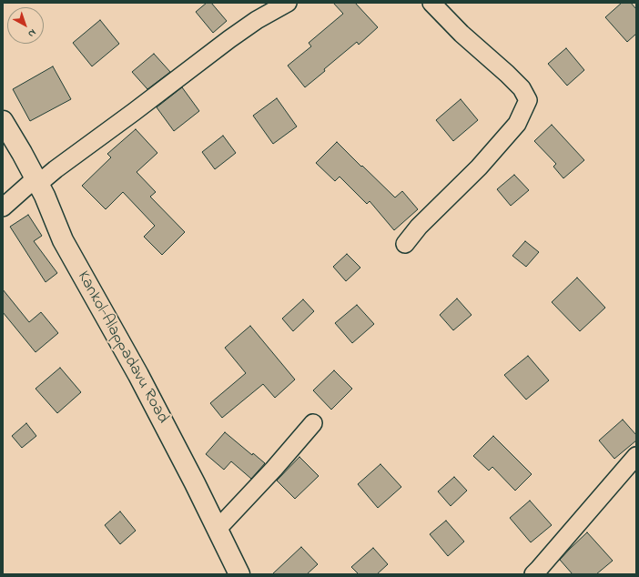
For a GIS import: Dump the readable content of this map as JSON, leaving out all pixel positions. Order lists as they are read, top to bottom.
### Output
{
  "streets": {
    "main road": ["Kankol-Alappadavu Road"]
  },
  "north": "bottom right"
}
